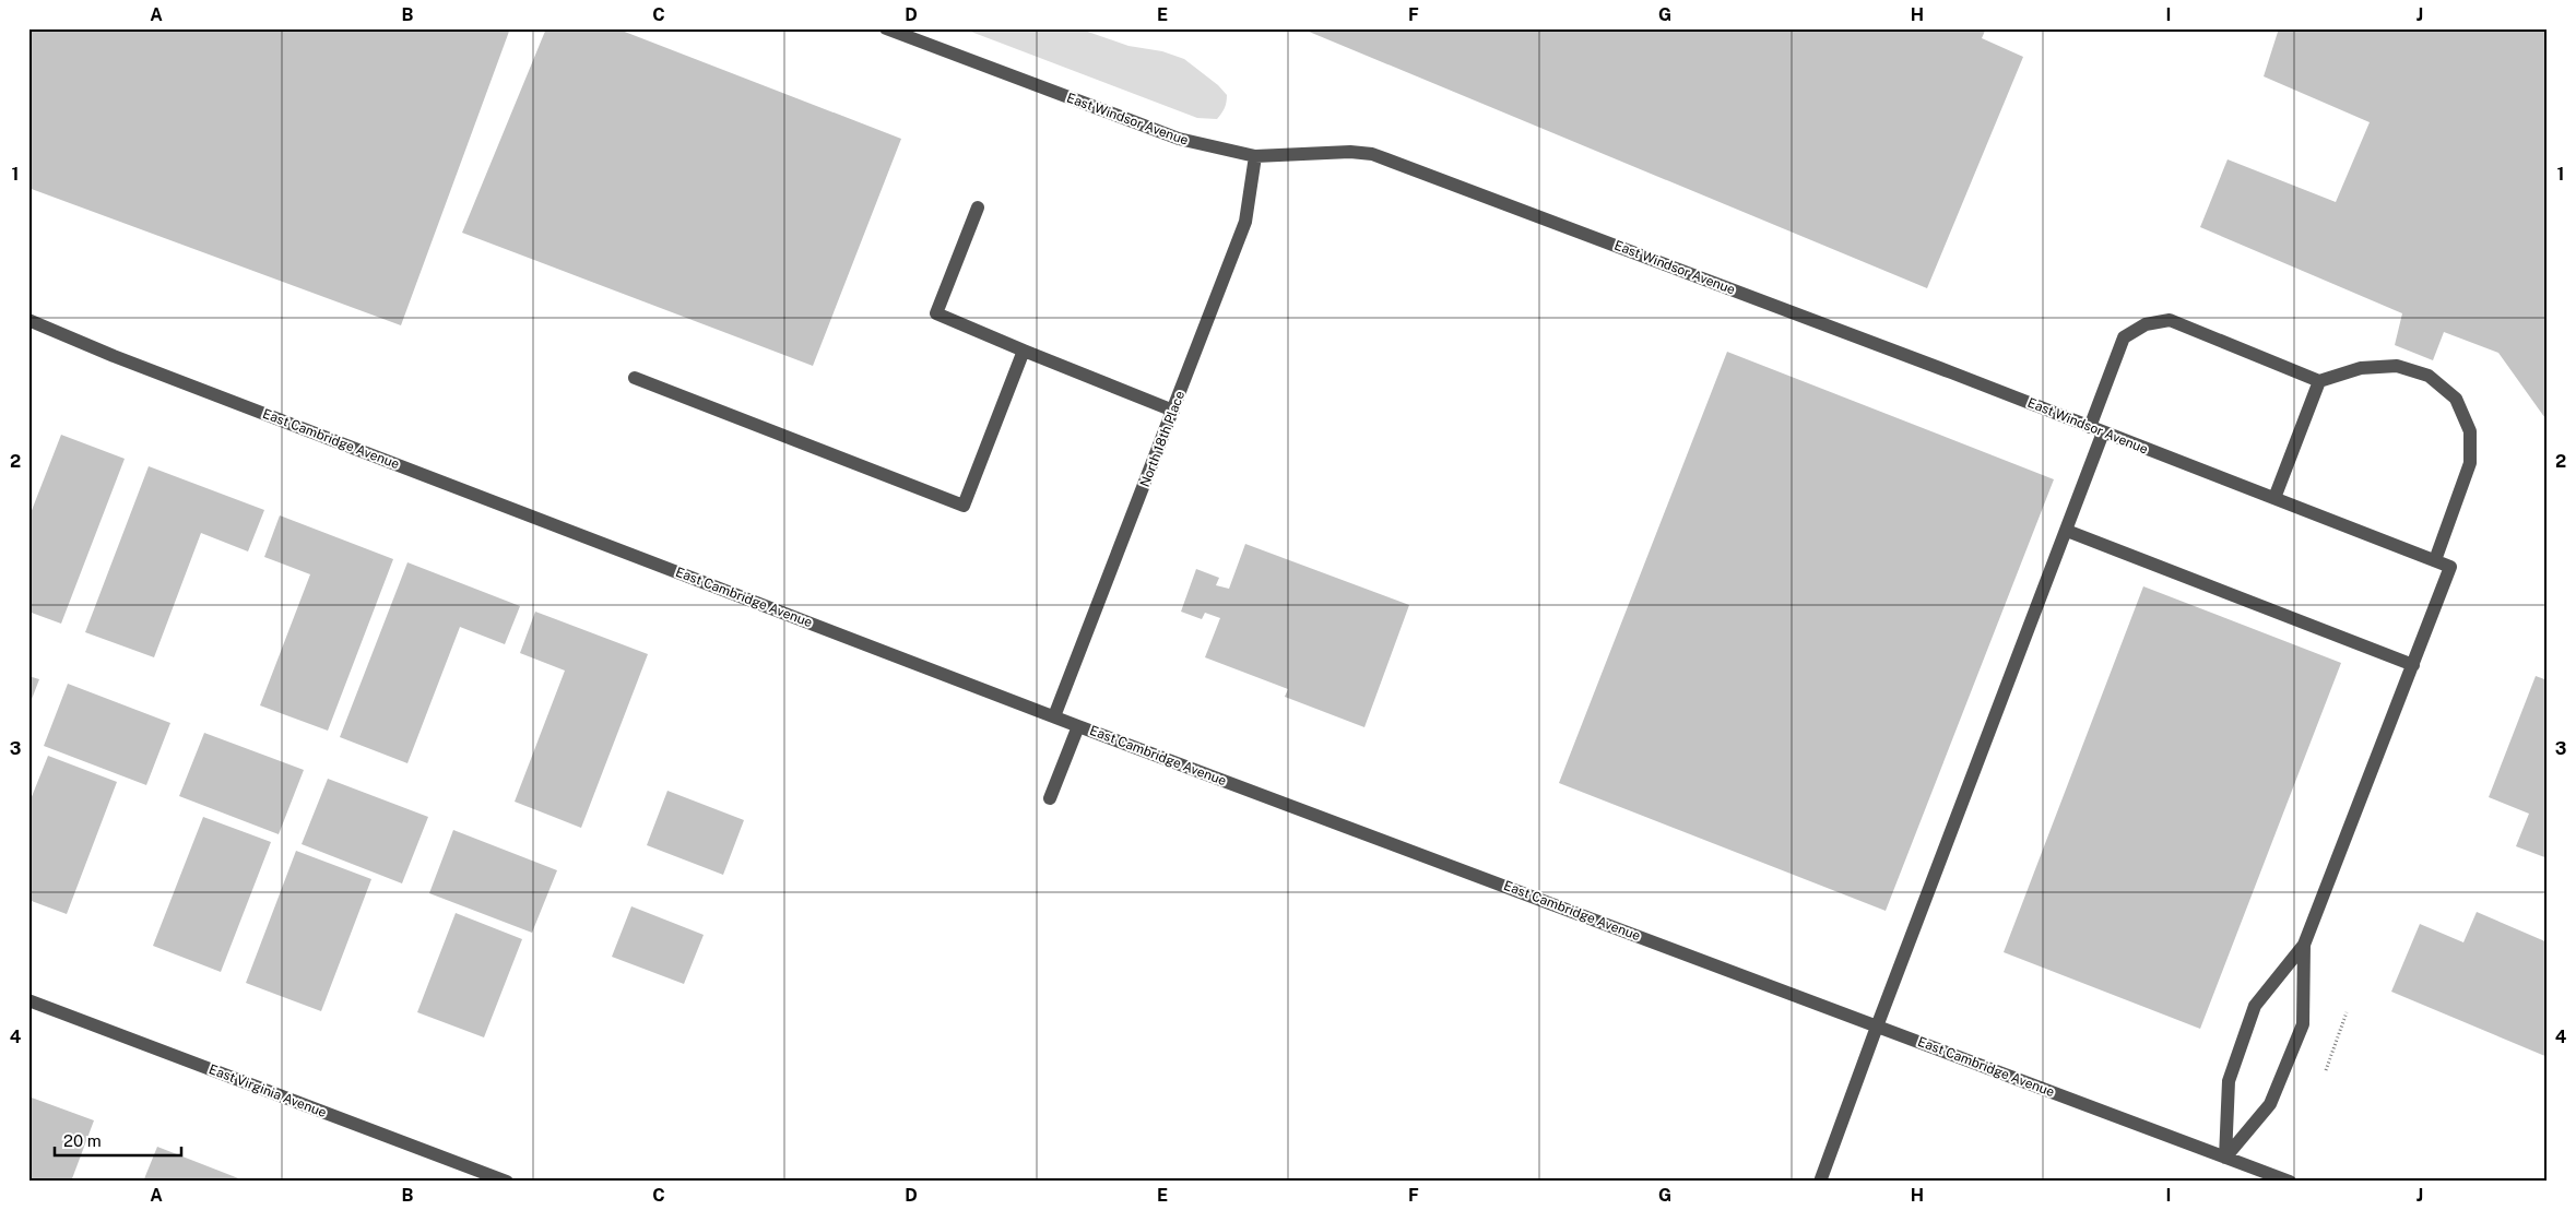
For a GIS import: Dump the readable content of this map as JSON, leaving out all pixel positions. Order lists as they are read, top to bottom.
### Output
{
  "streets": {
    "street": [
      "East Windsor Avenue",
      "East Cambridge Avenue",
      "North 18th Place",
      "East Virginia Avenue"
    ]
  },
  "crossings": [
    ["East Windsor Avenue", "North 18th Place"],
    ["East Cambridge Avenue", "North 18th Place"]
  ],
  "scale_bar": "20 m",
  "grid": {
    "columns": [
      "A",
      "B",
      "C",
      "D",
      "E",
      "F",
      "G",
      "H",
      "I",
      "J"
    ],
    "rows": [
      "1",
      "2",
      "3",
      "4"
    ]
  }
}
